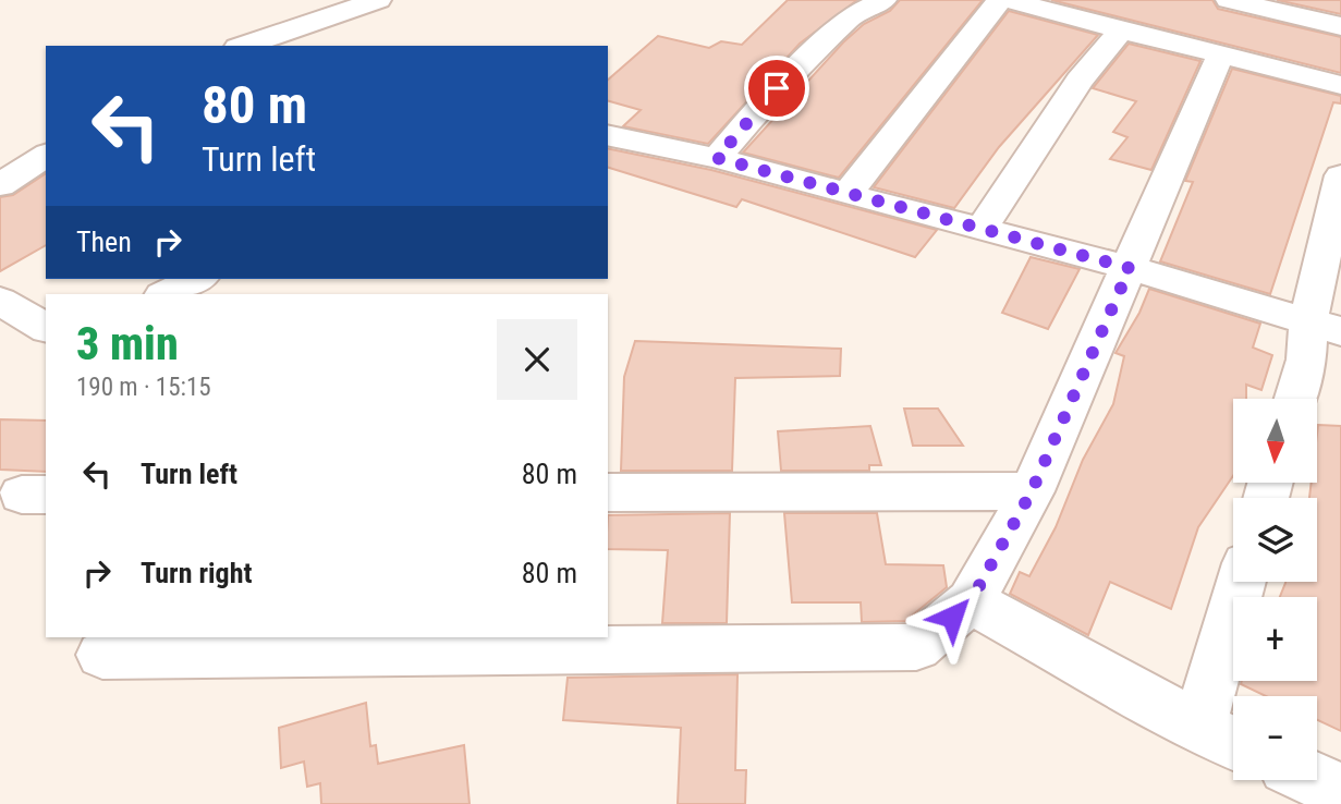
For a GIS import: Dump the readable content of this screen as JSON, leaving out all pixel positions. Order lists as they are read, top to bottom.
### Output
{
  "north": "bottom",
  "page": {
    "turn": ["80 m", "Turn left"],
    "then": "Then",
    "heading": ["3 min", "190 m · 15:15"],
    "map_buttons": ["+", "−"],
    "list": [
      {
        "name": "Turn left",
        "value": "80 m"
      },
      {
        "name": "Turn right",
        "value": "80 m"
      }
    ]
  }
}
